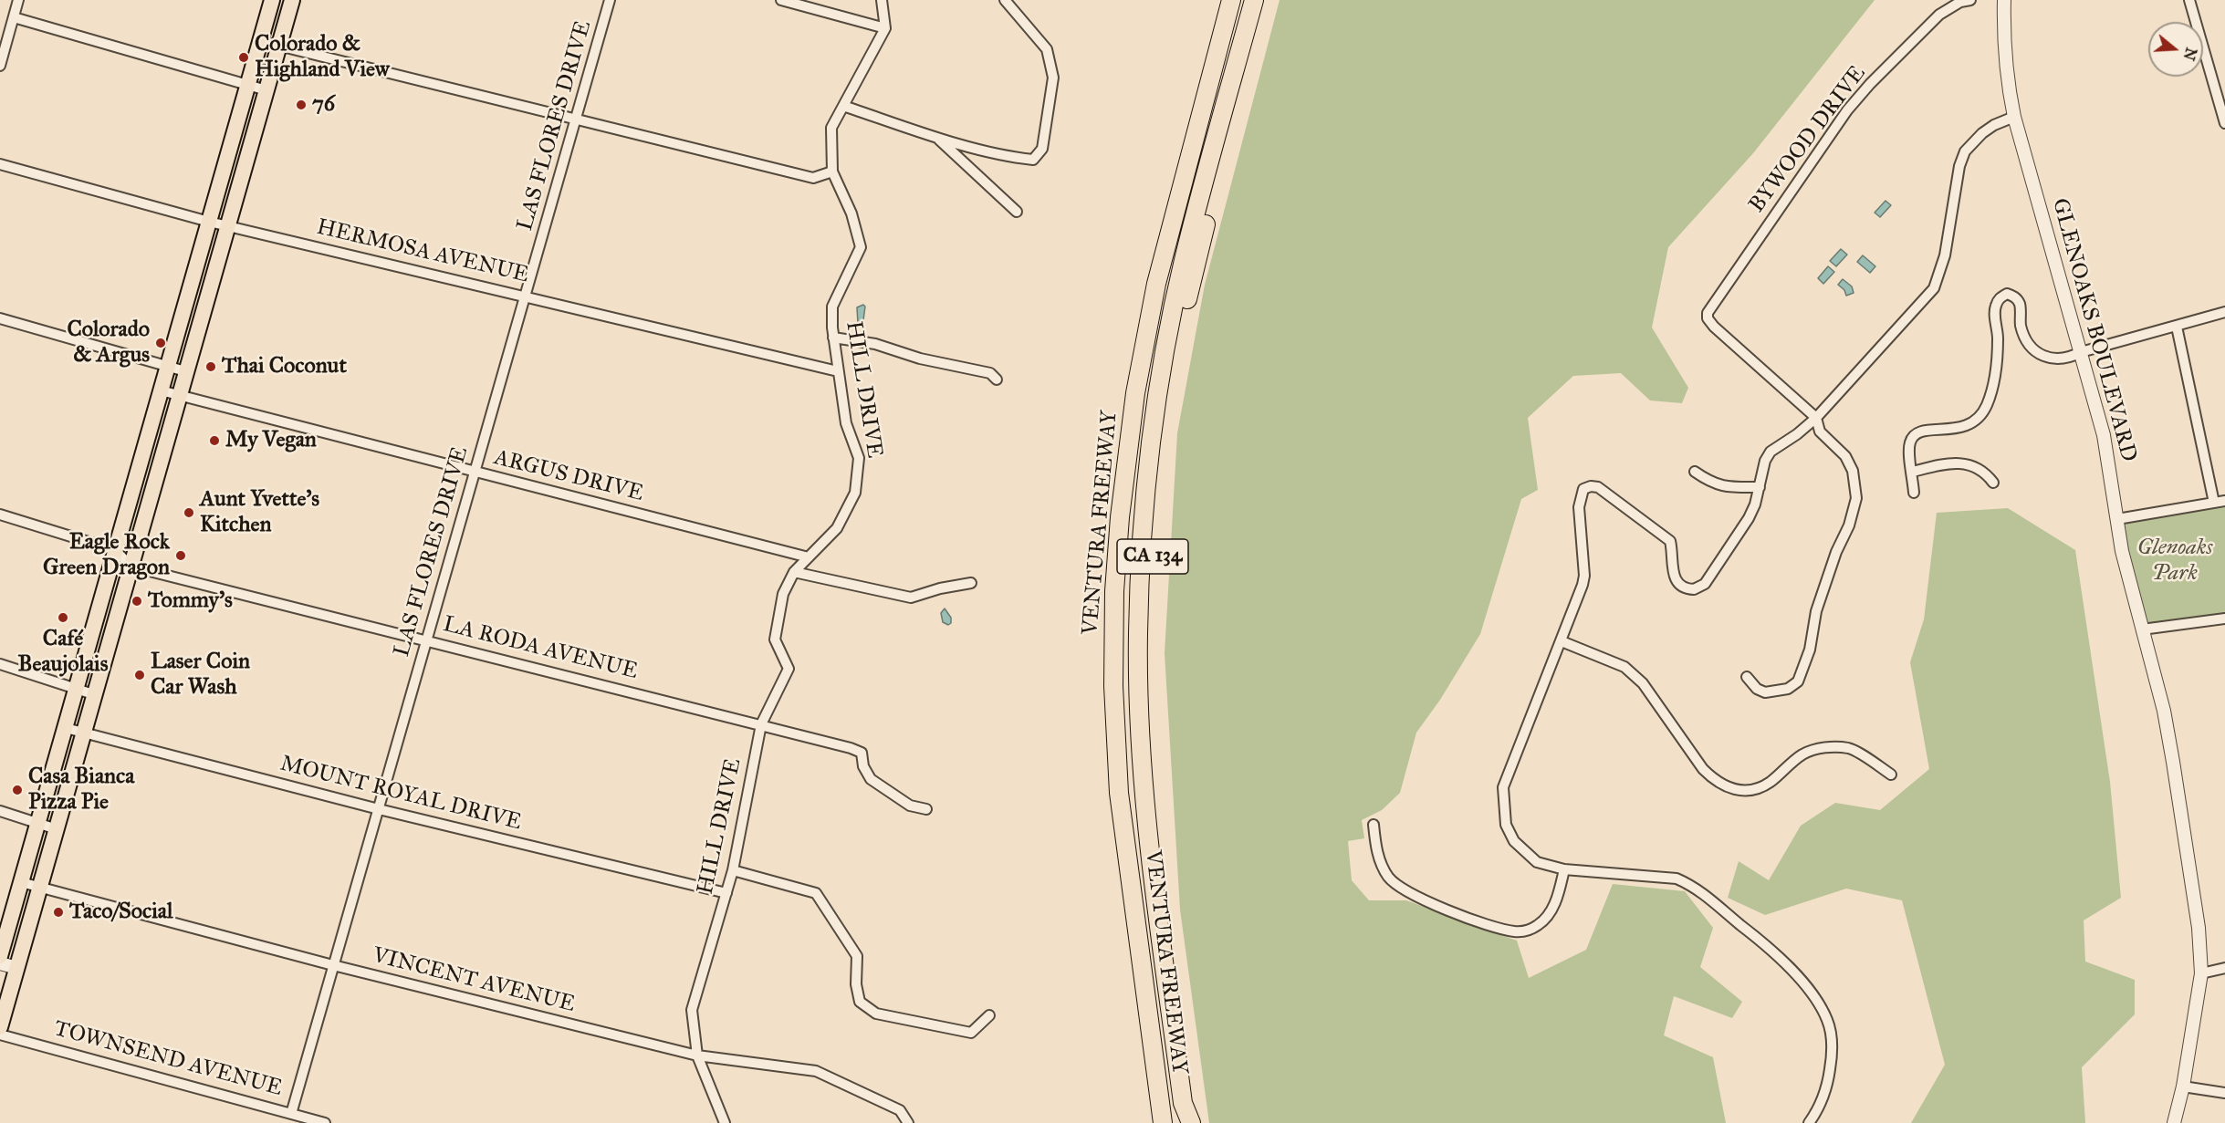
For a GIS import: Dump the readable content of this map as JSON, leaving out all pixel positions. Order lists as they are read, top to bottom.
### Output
{
  "streets": {
    "highway": ["VENTURA FREEWAY", "CA 134"],
    "street": [
      "LAS FLORES DRIVE",
      "BYWOOD DRIVE",
      "HERMOSA AVENUE",
      "GLENOAKS BOULEVARD",
      "HILL DRIVE",
      "ARGUS DRIVE",
      "LA RODA AVENUE",
      "MOUNT ROYAL DRIVE",
      "VINCENT AVENUE",
      "TOWNSEND AVENUE"
    ]
  },
  "crossings": [
    ["LAS FLORES DRIVE", "HERMOSA AVENUE"],
    ["LAS FLORES DRIVE", "ARGUS DRIVE"],
    ["LAS FLORES DRIVE", "LA RODA AVENUE"],
    ["LAS FLORES DRIVE", "MOUNT ROYAL DRIVE"],
    ["LAS FLORES DRIVE", "VINCENT AVENUE"],
    ["LAS FLORES DRIVE", "TOWNSEND AVENUE"],
    ["HERMOSA AVENUE", "HILL DRIVE"],
    ["HILL DRIVE", "ARGUS DRIVE"],
    ["HILL DRIVE", "LA RODA AVENUE"],
    ["HILL DRIVE", "MOUNT ROYAL DRIVE"],
    ["HILL DRIVE", "VINCENT AVENUE"]
  ],
  "parks": ["Glenoaks Park"],
  "places": [
    "Colorado & Highland View",
    "76",
    "Colorado & Argus",
    "Thai Coconut",
    "My Vegan",
    "Aunt Yvette’s Kitchen",
    "Eagle Rock Green Dragon",
    "Tommy's",
    "Café Beaujolais",
    "Laser Coin Car Wash",
    "Casa Bianca Pizza Pie",
    "Taco/Social"
  ],
  "north": "right"
}
